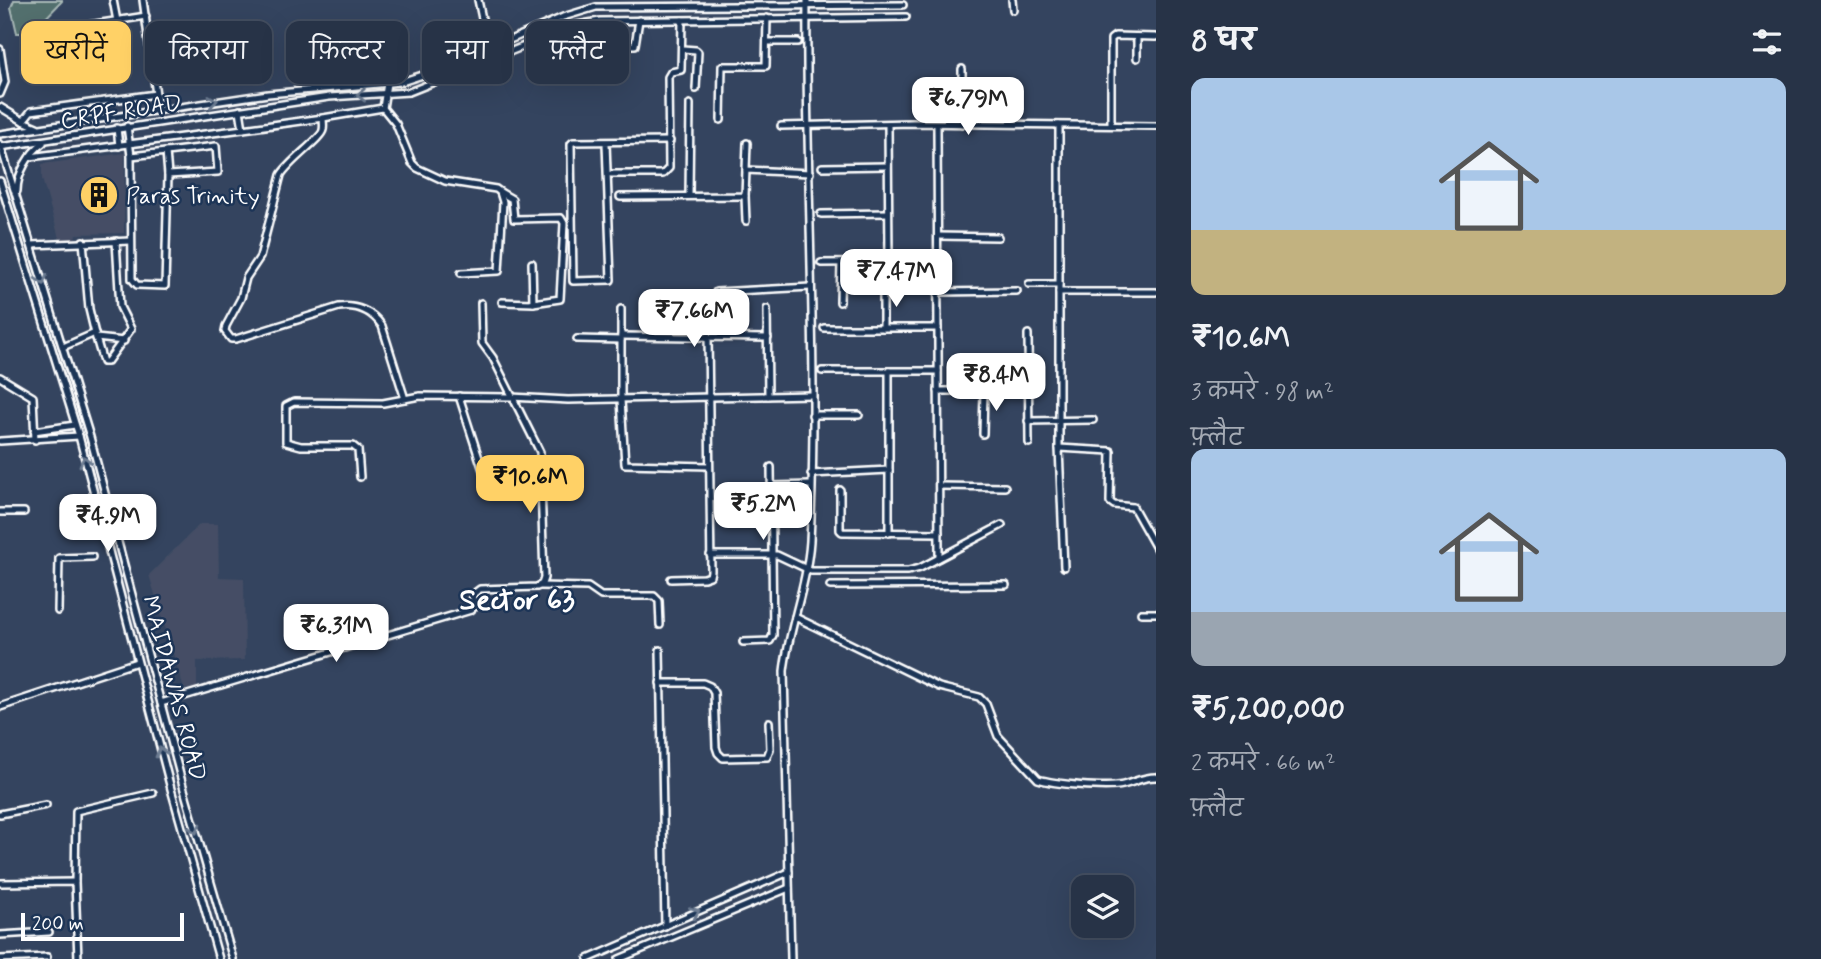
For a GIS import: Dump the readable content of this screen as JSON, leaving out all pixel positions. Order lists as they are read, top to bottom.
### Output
{
  "streets": {
    "street": ["CRPF ROAD", "MAIDAWAS ROAD"]
  },
  "crossings": [
    ["CRPF ROAD", "MAIDAWAS ROAD"]
  ],
  "districts": ["Sector 63"],
  "places": {
    "building": ["Paras Trinity"]
  },
  "scale_bar": "200 m",
  "page": {
    "heading": "8 घर",
    "chip": [
      "खरीदें",
      "किराया",
      "फ़िल्टर",
      "नया",
      "फ़्लैट"
    ],
    "price": [
      "₹6.79M",
      "₹7.47M",
      "₹7.66M",
      "₹8.4M",
      "₹10.6M",
      "₹5.2M",
      "₹4.9M",
      "₹6.31M"
    ],
    "list": [
      {
        "name": "₹10.6M",
        "note": "3 कमरे · 98 m² · फ़्लैट"
      },
      {
        "name": "₹5,200,000",
        "note": "2 कमरे · 66 m² · फ़्लैट"
      }
    ],
    "scale": "200 m"
  }
}
